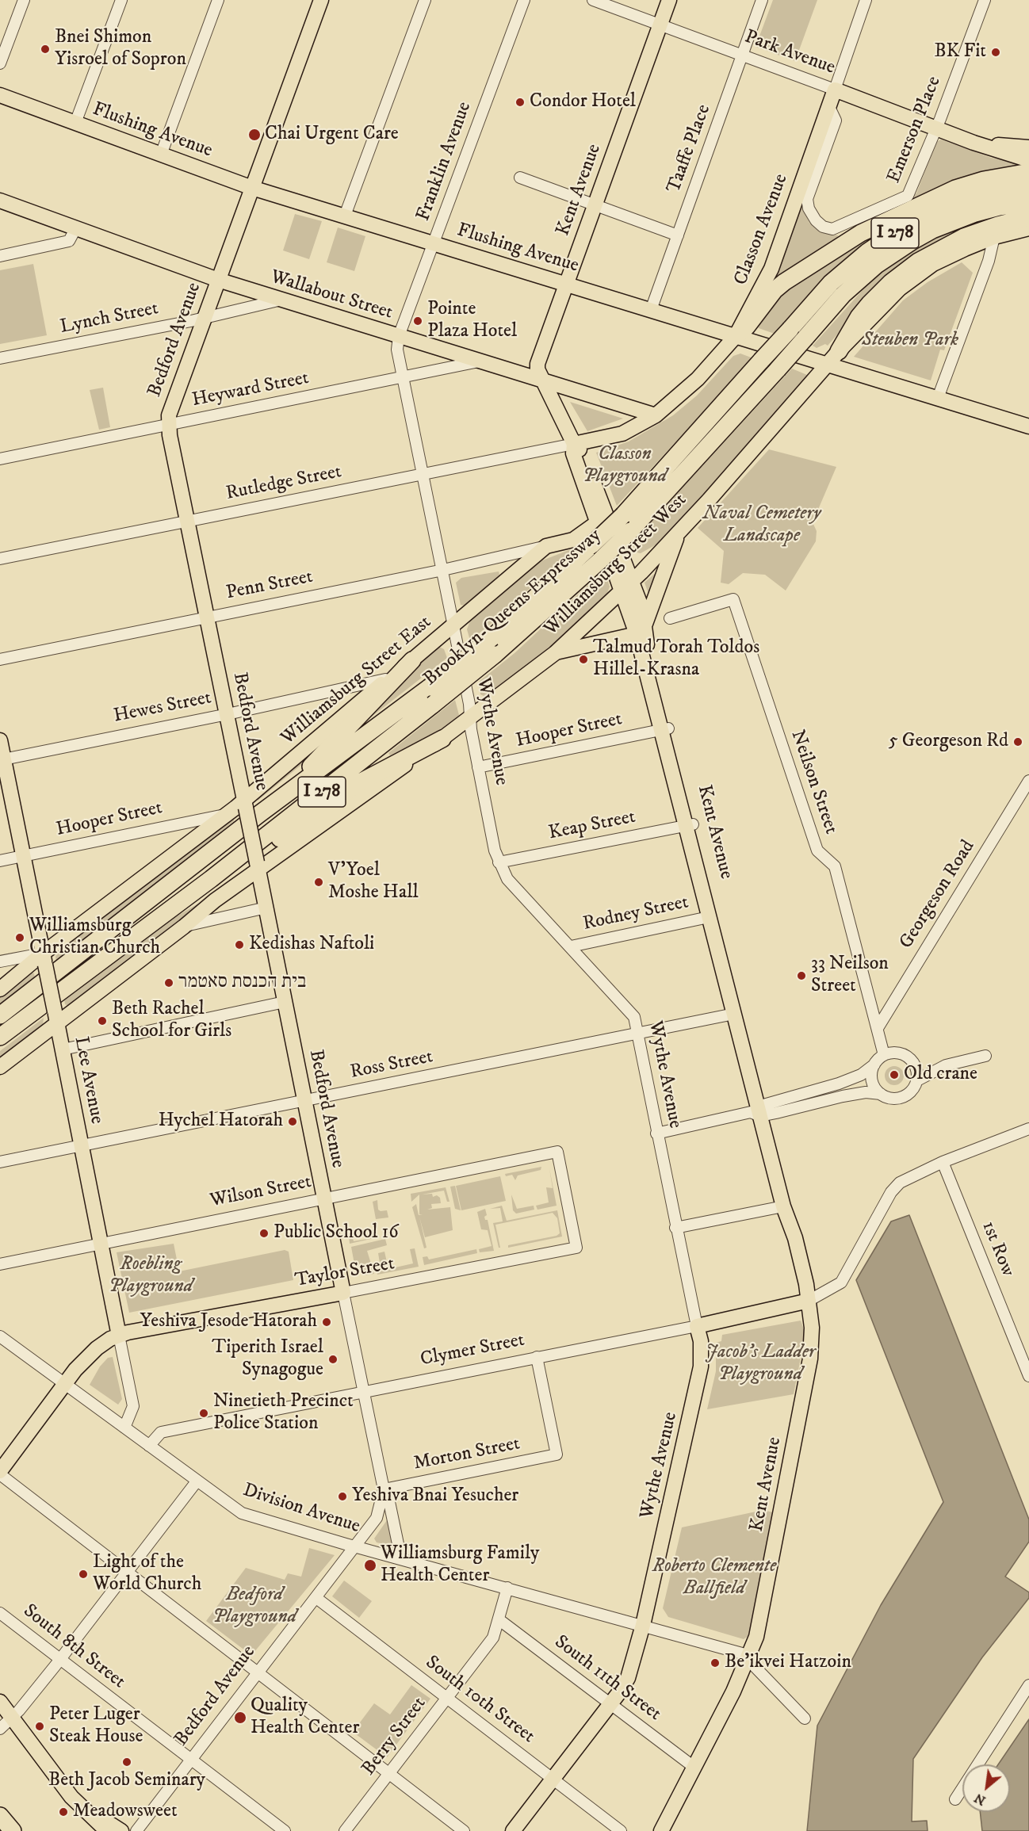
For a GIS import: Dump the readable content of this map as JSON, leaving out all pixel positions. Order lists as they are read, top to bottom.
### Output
{
  "streets": {
    "highway": ["I 278", "Brooklyn-Queens Expressway"],
    "main road": [
      "Park Avenue",
      "Flushing Avenue",
      "Kent Avenue",
      "Classon Avenue",
      "Wallabout Street",
      "Bedford Avenue",
      "Williamsburg Street West",
      "Williamsburg Street East",
      "Wythe Avenue",
      "Lee Avenue",
      "Taylor Street",
      "Clymer Street"
    ],
    "street": [
      "Emerson Place",
      "Taaffe Place",
      "Franklin Avenue",
      "Lynch Street",
      "Heyward Street",
      "Rutledge Street",
      "Penn Street",
      "Hewes Street",
      "Hooper Street",
      "Neilson Street",
      "Keap Street",
      "Georgeson Road",
      "Rodney Street",
      "Ross Street",
      "Wilson Street",
      "1st Row",
      "Morton Street",
      "Division Avenue",
      "South 8th Street",
      "South 11th Street",
      "South 10th Street",
      "Berry Street"
    ]
  },
  "crossings": [
    ["Park Avenue", "Emerson Place"],
    ["Park Avenue", "Taaffe Place"],
    ["Park Avenue", "Kent Avenue"],
    ["Park Avenue", "Classon Avenue"],
    ["Emerson Place", "Classon Avenue"],
    ["Flushing Avenue", "Taaffe Place"],
    ["Flushing Avenue", "Franklin Avenue"],
    ["Flushing Avenue", "Kent Avenue"],
    ["Flushing Avenue", "Classon Avenue"],
    ["Flushing Avenue", "Bedford Avenue"],
    ["Flushing Avenue", "Williamsburg Street West"],
    ["Franklin Avenue", "Wallabout Street"],
    ["Franklin Avenue", "Wythe Avenue"],
    ["Kent Avenue", "Classon Avenue"],
    ["Kent Avenue", "Wallabout Street"],
    ["Kent Avenue", "Rutledge Street"],
    ["Kent Avenue", "Williamsburg Street West"],
    ["Kent Avenue", "Williamsburg Street East"],
    ["Kent Avenue", "Hooper Street"],
    ["Kent Avenue", "Keap Street"],
    ["Kent Avenue", "Rodney Street"],
    ["Kent Avenue", "Ross Street"],
    ["Kent Avenue", "Clymer Street"],
    ["Kent Avenue", "Division Avenue"],
    ["Kent Avenue", "South 11th Street"],
    ["Classon Avenue", "Wallabout Street"],
    ["Classon Avenue", "Rutledge Street"],
    ["Wallabout Street", "Lynch Street"],
    ["Wallabout Street", "Bedford Avenue"],
    ["Wallabout Street", "Heyward Street"],
    ["Wallabout Street", "Wythe Avenue"],
    ["Lynch Street", "Bedford Avenue"],
    ["Bedford Avenue", "Heyward Street"],
    ["Bedford Avenue", "Rutledge Street"],
    ["Bedford Avenue", "Williamsburg Street West"],
    ["Bedford Avenue", "Penn Street"],
    ["Bedford Avenue", "Brooklyn-Queens Expressway"],
    ["Bedford Avenue", "Williamsburg Street East"],
    ["Bedford Avenue", "Hewes Street"],
    ["Bedford Avenue", "Ross Street"],
    ["Bedford Avenue", "Wilson Street"],
    ["Bedford Avenue", "Taylor Street"],
    ["Bedford Avenue", "Clymer Street"],
    ["Bedford Avenue", "Morton Street"],
    ["Bedford Avenue", "Division Avenue"],
    ["Bedford Avenue", "South 8th Street"],
    ["Bedford Avenue", "South 10th Street"],
    ["Heyward Street", "Wythe Avenue"],
    ["Rutledge Street", "Wythe Avenue"],
    ["Williamsburg Street West", "Wythe Avenue"],
    ["Williamsburg Street West", "Lee Avenue"],
    ["Penn Street", "Williamsburg Street East"],
    ["Penn Street", "Wythe Avenue"],
    ["Brooklyn-Queens Expressway", "Williamsburg Street East"],
    ["Williamsburg Street East", "Hewes Street"],
    ["Williamsburg Street East", "Hooper Street"],
    ["Williamsburg Street East", "Wythe Avenue"],
    ["Williamsburg Street East", "Lee Avenue"],
    ["Hewes Street", "Lee Avenue"],
    ["Hooper Street", "Wythe Avenue"],
    ["Hooper Street", "Lee Avenue"],
    ["Wythe Avenue", "Keap Street"],
    ["Wythe Avenue", "Rodney Street"],
    ["Wythe Avenue", "Ross Street"],
    ["Wythe Avenue", "Clymer Street"],
    ["Wythe Avenue", "Division Avenue"],
    ["Wythe Avenue", "South 11th Street"],
    ["Wythe Avenue", "South 10th Street"],
    ["Neilson Street", "Georgeson Road"],
    ["Ross Street", "Lee Avenue"],
    ["Lee Avenue", "Wilson Street"],
    ["Lee Avenue", "Taylor Street"],
    ["Lee Avenue", "Division Avenue"],
    ["Wilson Street", "Taylor Street"],
    ["Clymer Street", "Morton Street"],
    ["Clymer Street", "Division Avenue"],
    ["Division Avenue", "Berry Street"],
    ["South 11th Street", "Berry Street"],
    ["South 10th Street", "Berry Street"]
  ],
  "parks": [
    "Steuben Park",
    "Classon Playground",
    "Naval Cemetery Landscape",
    "Roebling Playground",
    "Jacob's Ladder Playground",
    "Roberto Clemente Ballfield",
    "Bedford Playground"
  ],
  "places": [
    "Bnei Shimon Yisroel of Sopron",
    "BK Fit",
    "Condor Hotel",
    "Chai Urgent Care",
    "Pointe Plaza Hotel",
    "Talmud Torah Toldos Hillel-Krasna",
    "5 Georgeson Rd",
    "V'Yoel Moshe Hall",
    "Williamsburg Christian Church",
    "Kedishas Naftoli",
    "33 Neilson Street",
    "בית הכנסת סאטמר",
    "Beth Rachel School for Girls",
    "Old crane",
    "Hychel Hatorah",
    "Public School 16",
    "Yeshiva Jesode Hatorah",
    "Tiperith Israel Synagogue",
    "Ninetieth Precinct Police Station",
    "Yeshiva Bnai Yesucher",
    "Williamsburg Family Health Center",
    "Light of the World Church",
    "Be'ikvei Hatzoin",
    "Quality Health Center",
    "Peter Luger Steak House",
    "Beth Jacob Seminary",
    "Meadowsweet"
  ],
  "north": "bottom left"
}
